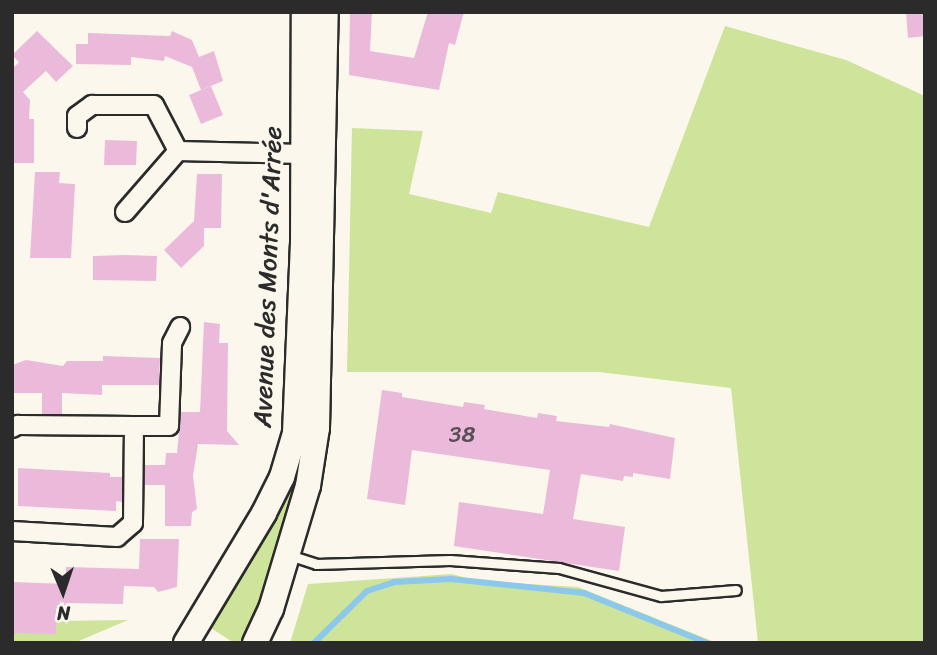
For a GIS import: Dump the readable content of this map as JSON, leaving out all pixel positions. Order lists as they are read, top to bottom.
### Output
{
  "streets": {
    "street": ["Avenue des Monts d'Arrée"]
  },
  "house_numbers": ["38"],
  "north": "bottom"
}
